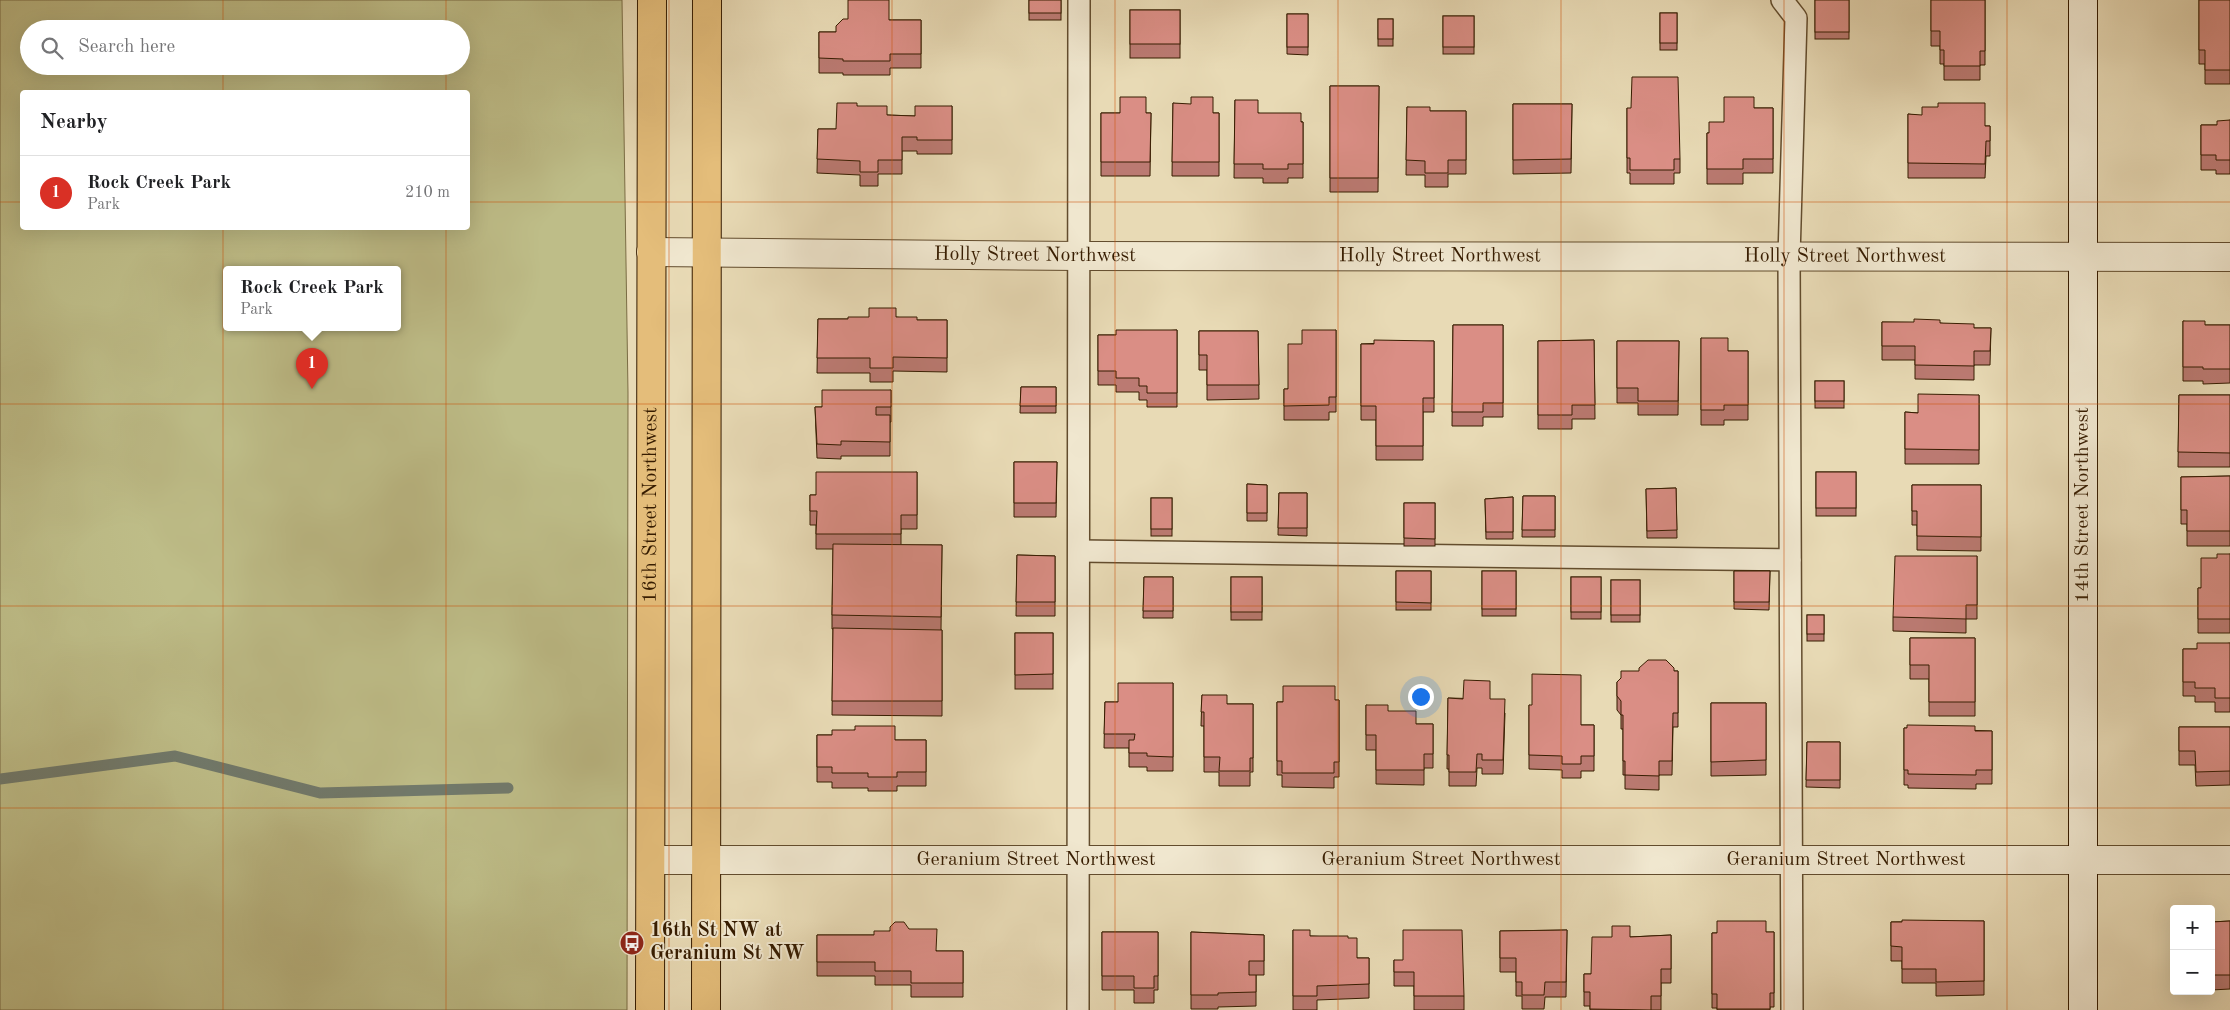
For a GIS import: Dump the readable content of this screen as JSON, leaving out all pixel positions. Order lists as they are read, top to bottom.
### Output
{
  "streets": {
    "main road": ["16th Street Northwest"],
    "street": ["Holly Street Northwest", "14th Street Northwest", "Geranium Street Northwest"]
  },
  "crossings": [
    ["Holly Street Northwest", "16th Street Northwest"],
    ["Holly Street Northwest", "14th Street Northwest"],
    ["16th Street Northwest", "Geranium Street Northwest"],
    ["14th Street Northwest", "Geranium Street Northwest"]
  ],
  "places": {
    "bus stop": ["16th St NW at Geranium St NW"]
  },
  "page": {
    "search": "Search here",
    "heading": "Nearby",
    "list": [
      {
        "mark": "1",
        "name": "Rock Creek Park",
        "note": "Park",
        "value": "210 m"
      }
    ],
    "popup": ["Rock Creek Park", "Park"],
    "pins": "1",
    "map_buttons": ["+", "−"]
  }
}
